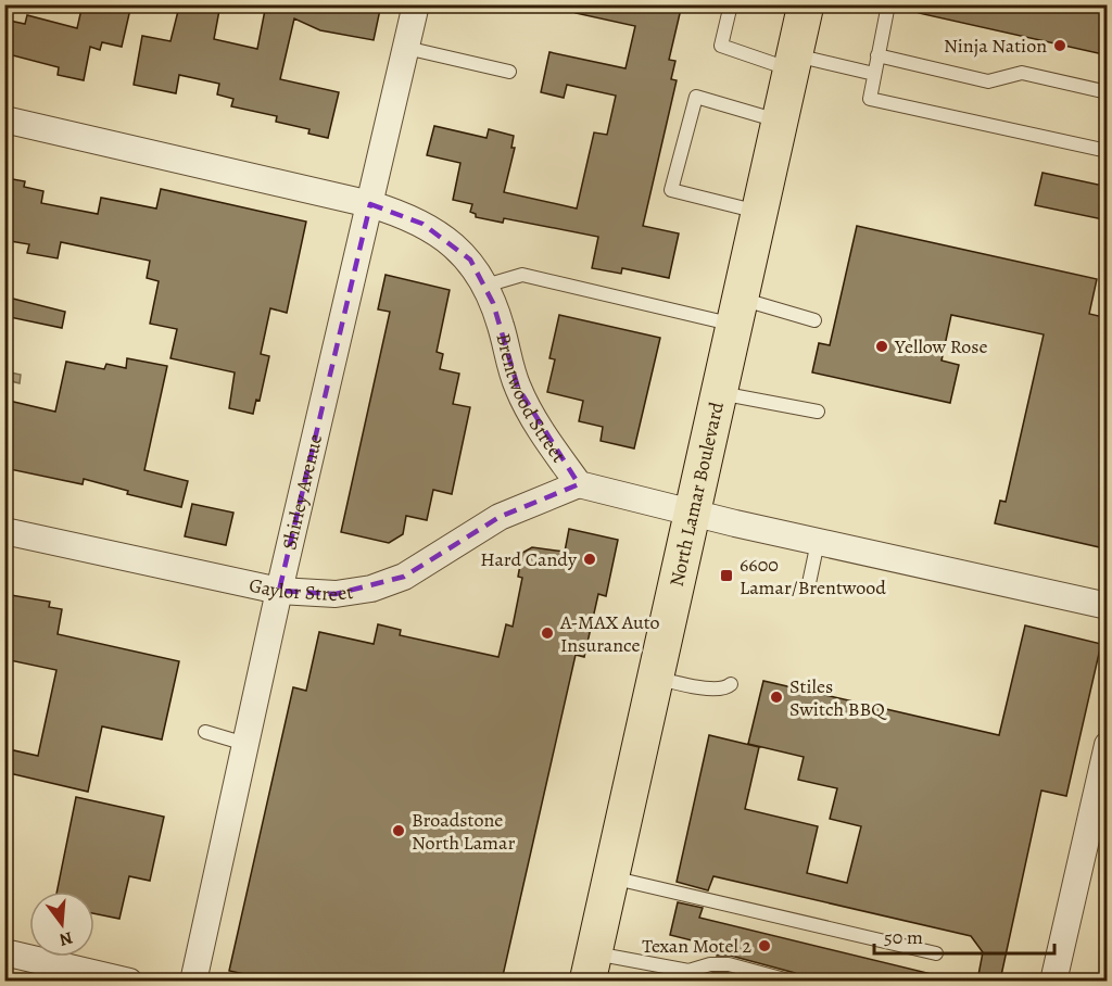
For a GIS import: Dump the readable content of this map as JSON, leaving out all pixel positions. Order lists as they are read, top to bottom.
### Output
{
  "streets": {
    "main road": ["North Lamar Boulevard"],
    "street": ["Brentwood Street", "Shirley Avenue", "Gaylor Street"]
  },
  "crossings": [
    ["Brentwood Street", "Shirley Avenue"],
    ["Brentwood Street", "North Lamar Boulevard"],
    ["Brentwood Street", "Gaylor Street"],
    ["Shirley Avenue", "Gaylor Street"]
  ],
  "places": {
    "other": [
      "Ninja Nation",
      "Yellow Rose",
      "Hard Candy",
      "A-MAX Auto Insurance",
      "Stiles Switch BBQ",
      "Broadstone North Lamar",
      "Texan Motel 2"
    ],
    "transit": ["6600 Lamar/Brentwood"]
  },
  "scale_bar": "50 m",
  "north": "bottom"
}
